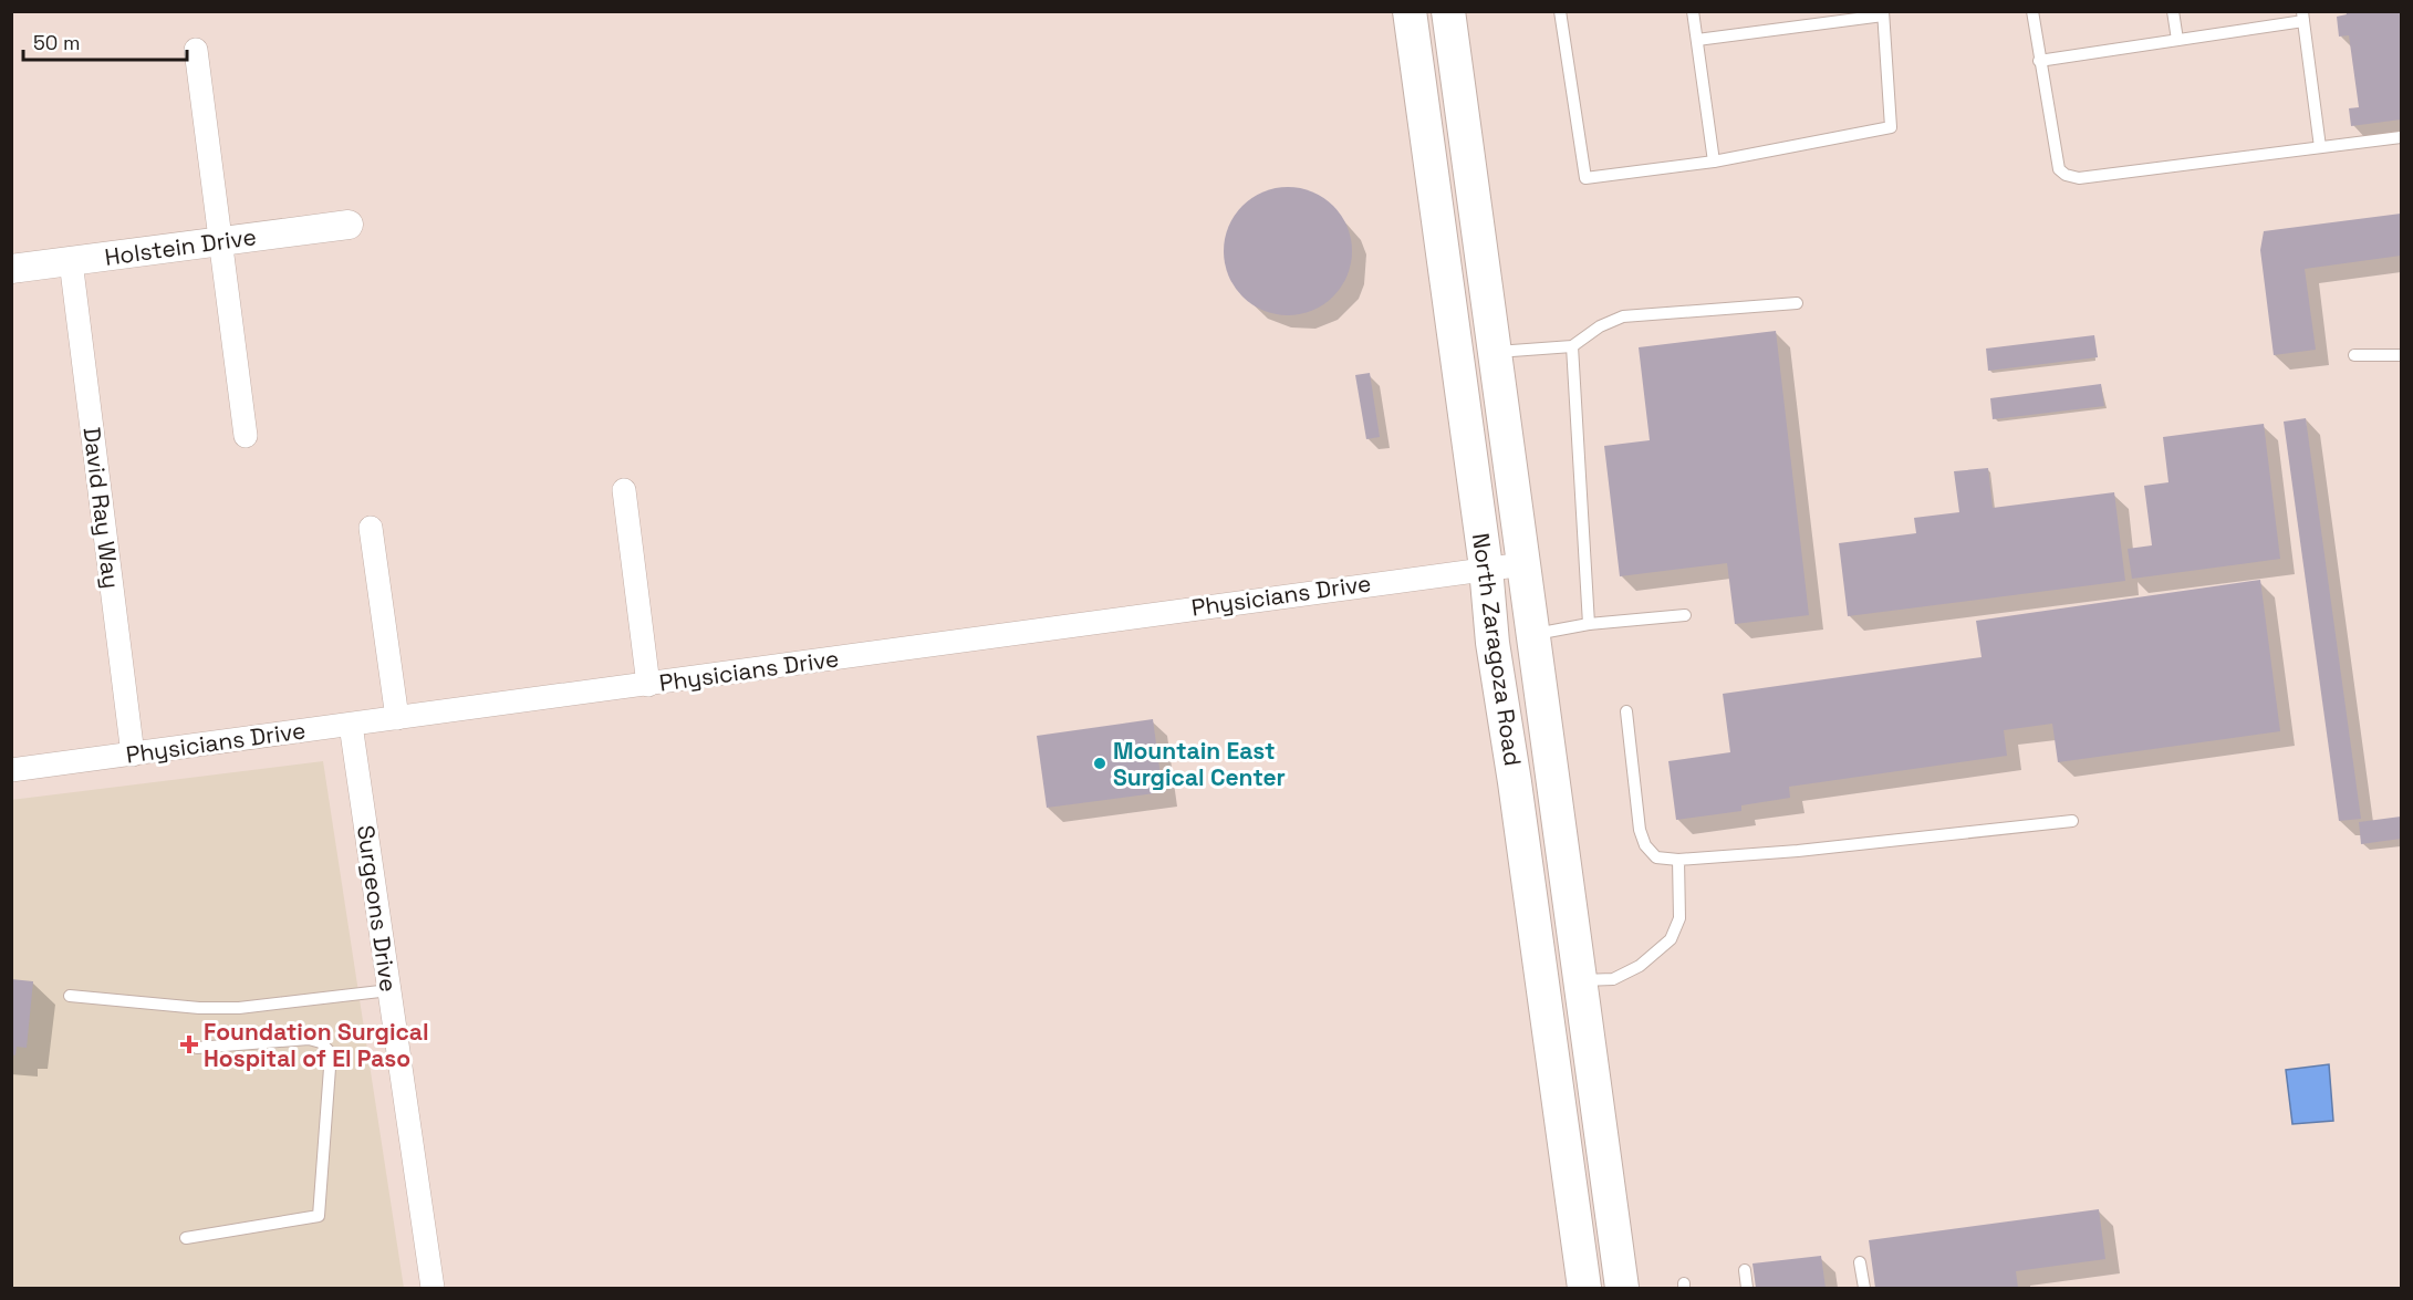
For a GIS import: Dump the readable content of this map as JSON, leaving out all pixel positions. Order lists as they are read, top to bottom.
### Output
{
  "streets": {
    "main road": ["North Zaragoza Road"],
    "street": [
      "Holstein Drive",
      "David Ray Way",
      "Physicians Drive",
      "Surgeons Drive"
    ]
  },
  "crossings": [
    ["Holstein Drive", "David Ray Way"],
    ["David Ray Way", "Physicians Drive"],
    ["Physicians Drive", "North Zaragoza Road"],
    ["Physicians Drive", "Surgeons Drive"]
  ],
  "places": {
    "other": ["Mountain East Surgical Center"],
    "health": ["Foundation Surgical Hospital of El Paso"]
  },
  "scale_bar": "50 m"
}
